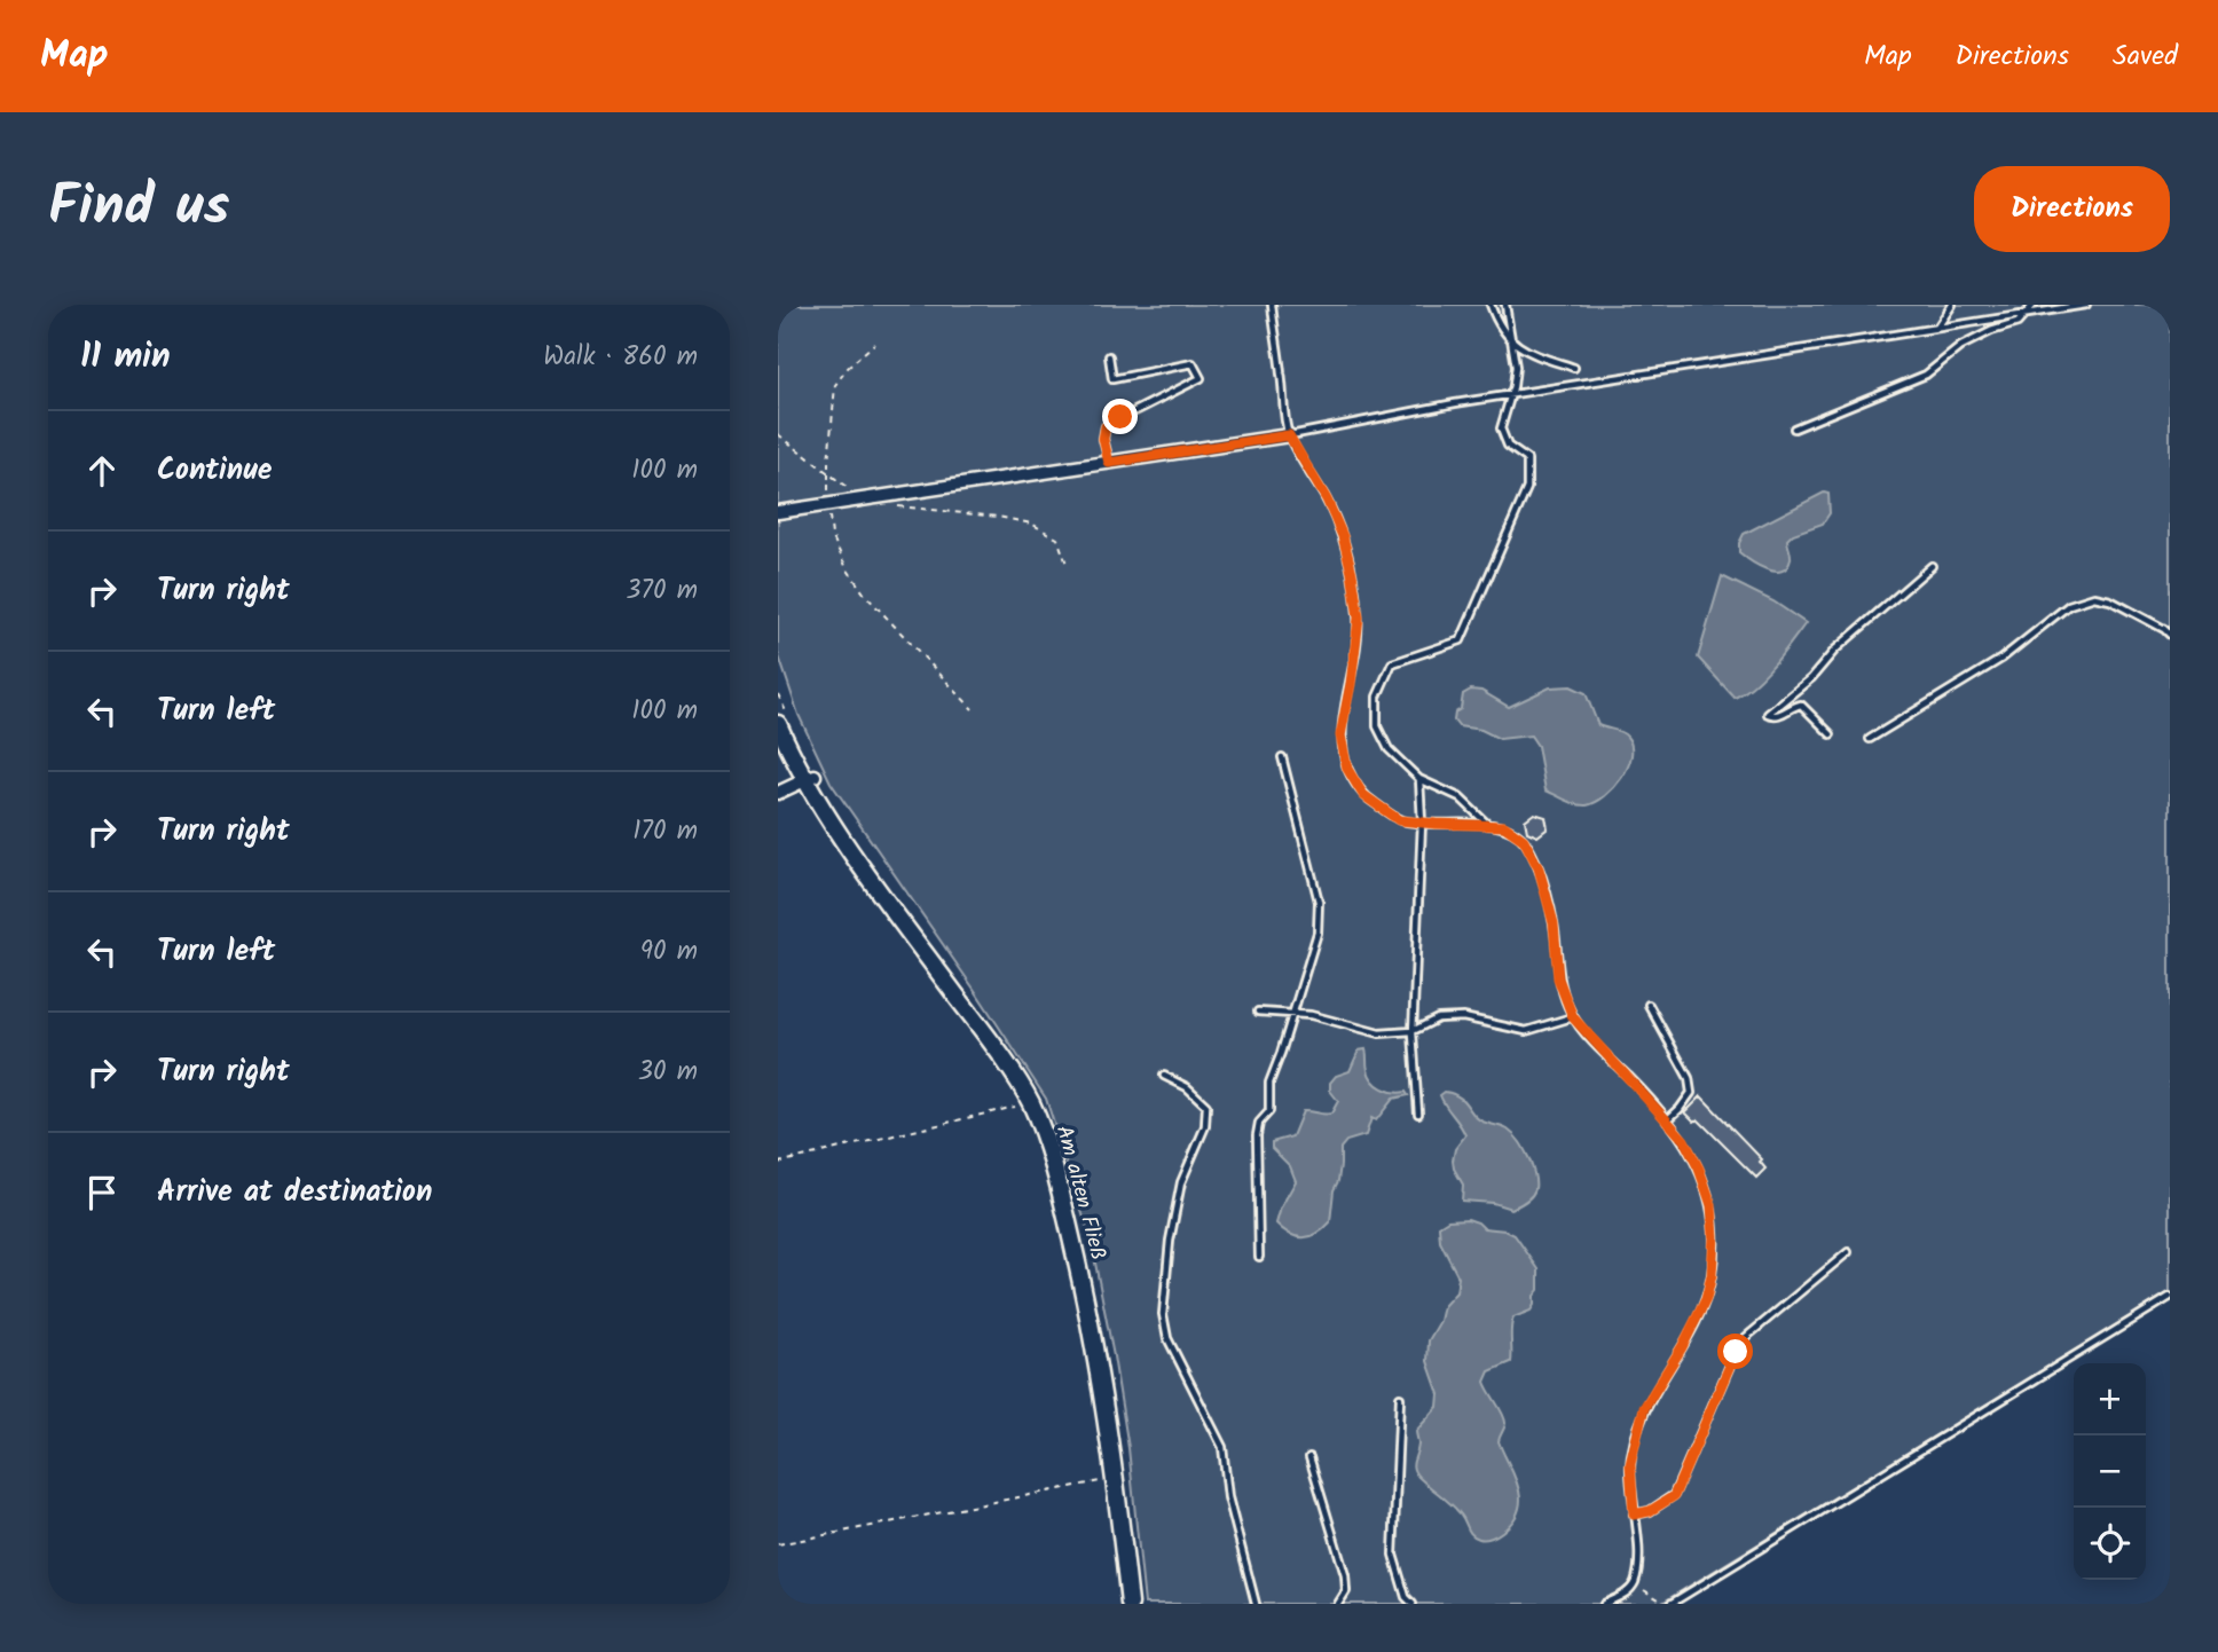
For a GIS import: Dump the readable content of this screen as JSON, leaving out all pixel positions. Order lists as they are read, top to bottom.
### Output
{
  "streets": {
    "main road": ["Am alten Fließ"]
  },
  "page": {
    "header": "Map",
    "nav": ["Map", "Directions", "Saved"],
    "title": "Find us",
    "buttons": "Directions",
    "heading": ["11 min", "Walk · 860 m"],
    "list": [
      ["Continue", "100 m"],
      ["Turn right", "370 m"],
      ["Turn left", "100 m"],
      ["Turn right", "170 m"],
      ["Turn left", "90 m"],
      ["Turn right", "30 m"],
      "Arrive at destination"
    ],
    "map_buttons": ["+", "−"]
  }
}
